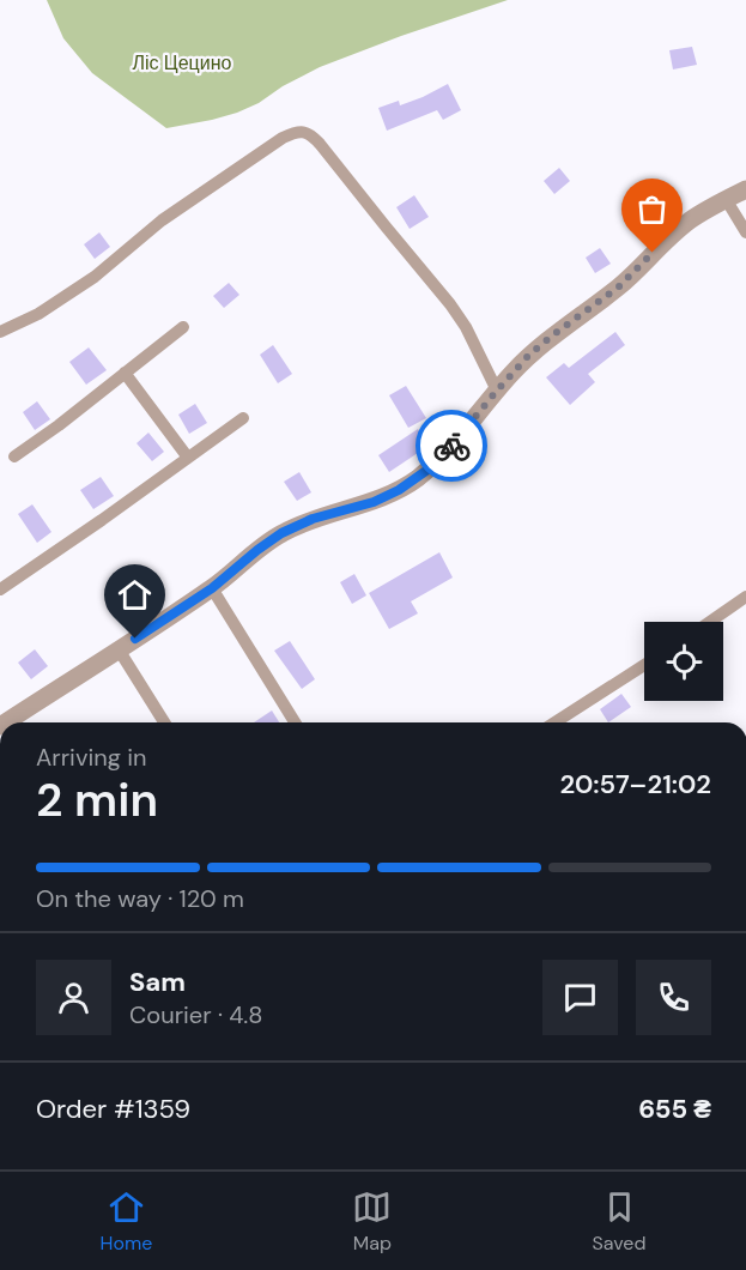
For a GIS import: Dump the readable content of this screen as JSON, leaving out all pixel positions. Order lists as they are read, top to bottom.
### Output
{
  "parks": ["Ліс Цецино"],
  "page": {
    "heading": ["2 min", "Arriving in", "20:57–21:02"],
    "panel": [
      "Sam",
      "Courier · 4.8",
      "Order #1359",
      "655 ₴"
    ],
    "bar": "On the way · 120 m",
    "tabs": ["Home", "Map", "Saved"]
  }
}
